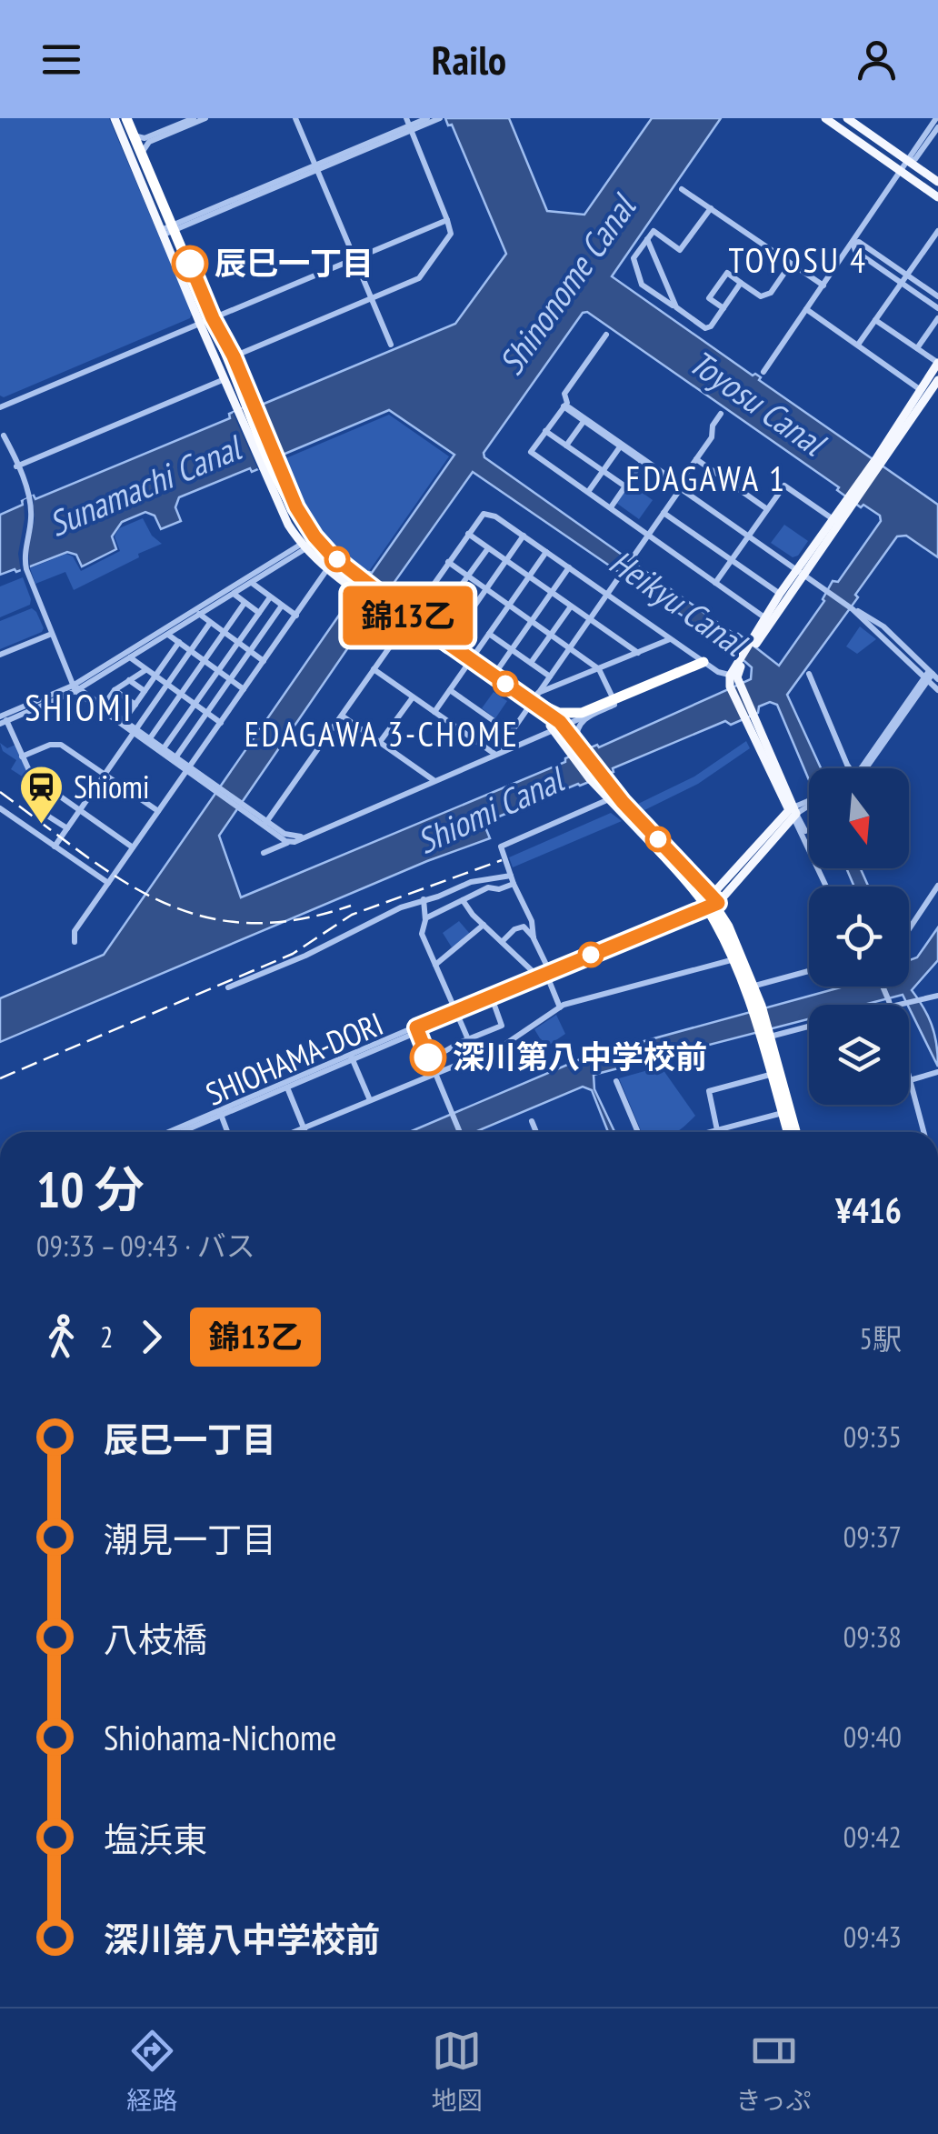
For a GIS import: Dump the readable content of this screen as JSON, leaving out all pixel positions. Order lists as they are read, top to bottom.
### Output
{
  "streets": {
    "street": ["SHIOHAMA-DORI"]
  },
  "districts": [
    "TOYOSU 4",
    "EDAGAWA 1",
    "SHIOMI",
    "EDAGAWA 3-CHOME"
  ],
  "water": [
    "Shinonome Canal",
    "Toyosu Canal",
    "Sunamachi Canal",
    "Heikyu Canal",
    "Shiomi Canal"
  ],
  "places": {
    "other": ["辰巳一丁目", "深川第八中学校前"],
    "station": ["Shiomi"]
  },
  "lines": ["bus line 錦13乙"],
  "north": "bottom",
  "page": {
    "header": "Railo",
    "on_map": "錦13乙",
    "heading": ["10 分", "09:33 – 09:43 · バス", "¥416"],
    "legs": ["2", "錦13乙", "5駅"],
    "list": [
      {
        "name": "辰巳一丁目",
        "value": "09:35"
      },
      {
        "name": "潮見一丁目",
        "value": "09:37"
      },
      {
        "name": "八枝橋",
        "value": "09:38"
      },
      {
        "name": "Shiohama-Nichome",
        "value": "09:40"
      },
      {
        "name": "塩浜東",
        "value": "09:42"
      },
      {
        "name": "深川第八中学校前",
        "value": "09:43"
      }
    ],
    "tabs": ["経路", "地図", "きっぷ"]
  }
}
